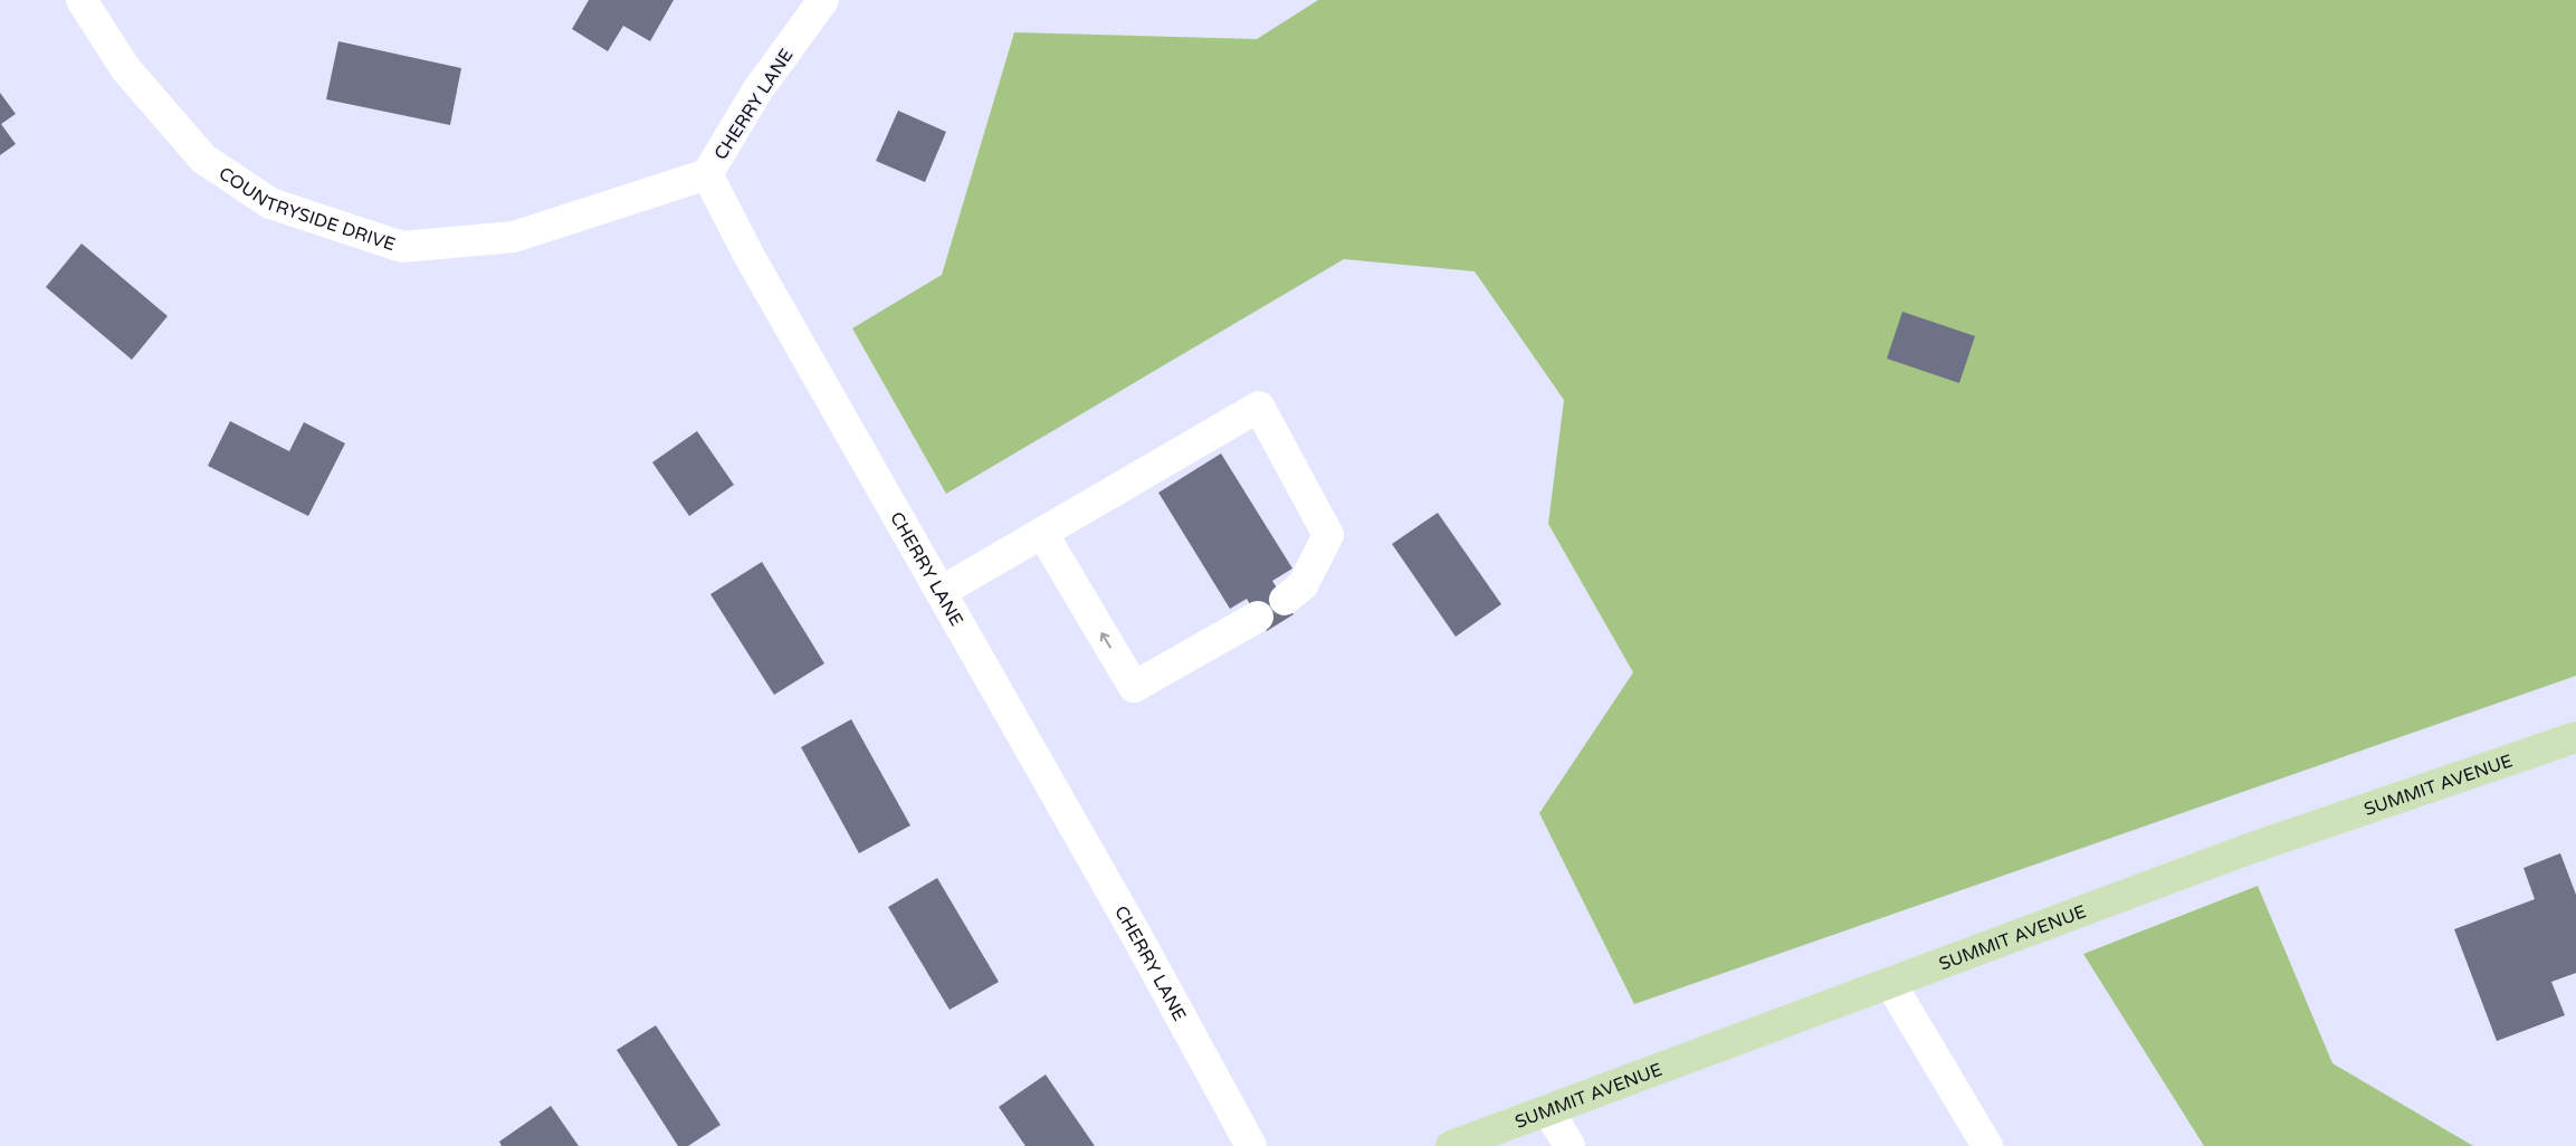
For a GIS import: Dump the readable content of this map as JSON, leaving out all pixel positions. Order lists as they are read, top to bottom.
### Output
{
  "streets": {
    "main road": ["SUMMIT AVENUE"],
    "street": ["CHERRY LANE", "COUNTRYSIDE DRIVE"]
  },
  "crossings": [
    ["CHERRY LANE", "COUNTRYSIDE DRIVE"]
  ]
}
